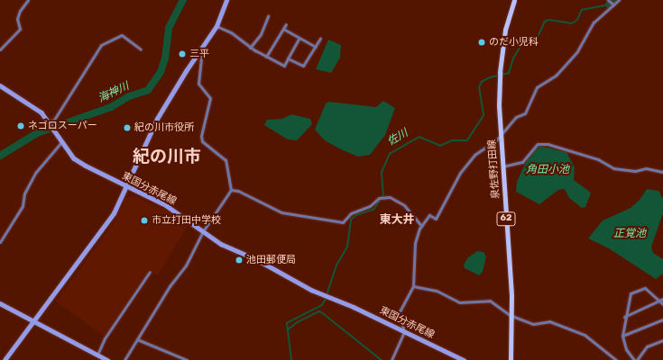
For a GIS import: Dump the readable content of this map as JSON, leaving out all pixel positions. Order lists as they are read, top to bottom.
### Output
{
  "streets": {
    "main road": ["泉佐野打田線", "62"],
    "street": ["東国分赤尾線"]
  },
  "districts": ["紀の川市", "東大井"],
  "water": [
    "海神川",
    "佐川",
    "角田小池",
    "正覚池"
  ],
  "places": [
    "のだ小児科",
    "三平",
    "ネゴロスーパー",
    "紀の川市役所",
    "市立打田中学校",
    "池田郵便局"
  ]
}
